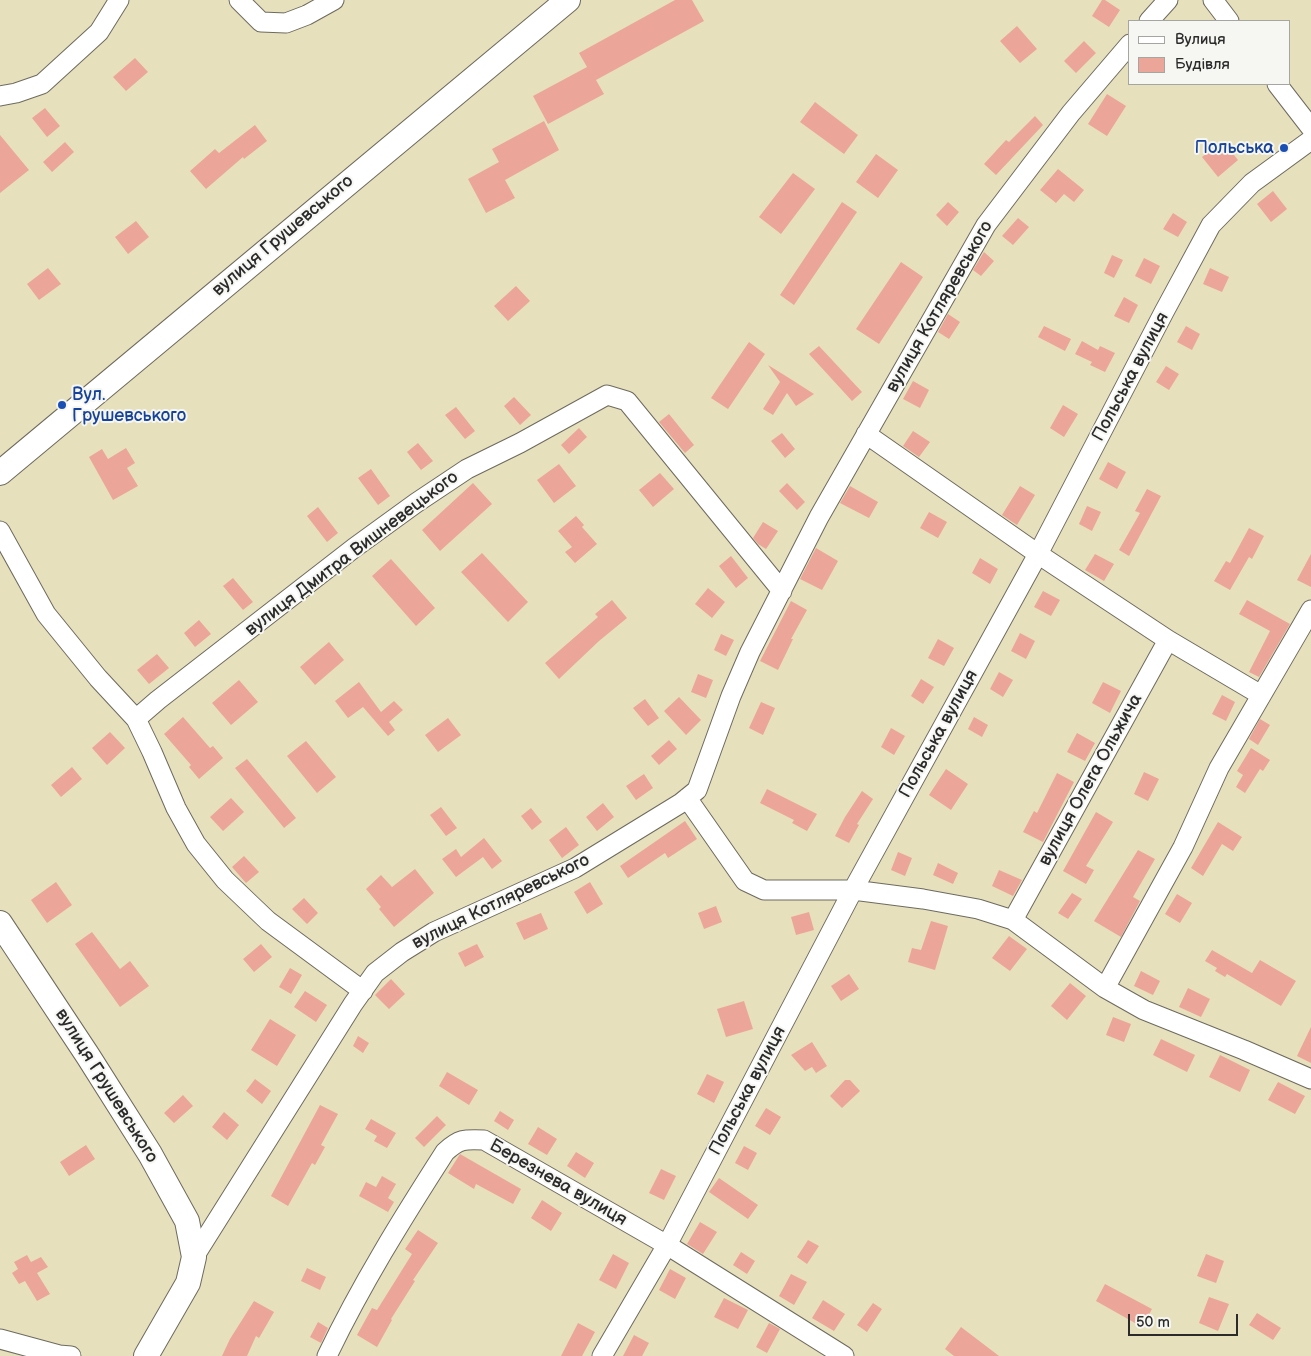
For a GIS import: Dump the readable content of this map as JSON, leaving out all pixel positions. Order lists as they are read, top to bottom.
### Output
{
  "streets": {
    "main road": ["вулиця Грушевського", "вулиця Котляревського"],
    "street": [
      "Польська вулиця",
      "вулиця Дмитра Вишневецького",
      "вулиця Олега Ольжича",
      "Березнева вулиця"
    ]
  },
  "crossings": [
    ["вулиця Грушевського", "вулиця Котляревського"],
    ["вулиця Котляревського", "вулиця Дмитра Вишневецького"],
    ["Польська вулиця", "Березнева вулиця"]
  ],
  "places": ["Польська", "Вул. Грушевського"],
  "legend": ["Вулиця", "Будівля"],
  "scale_bar": "50 m"
}
